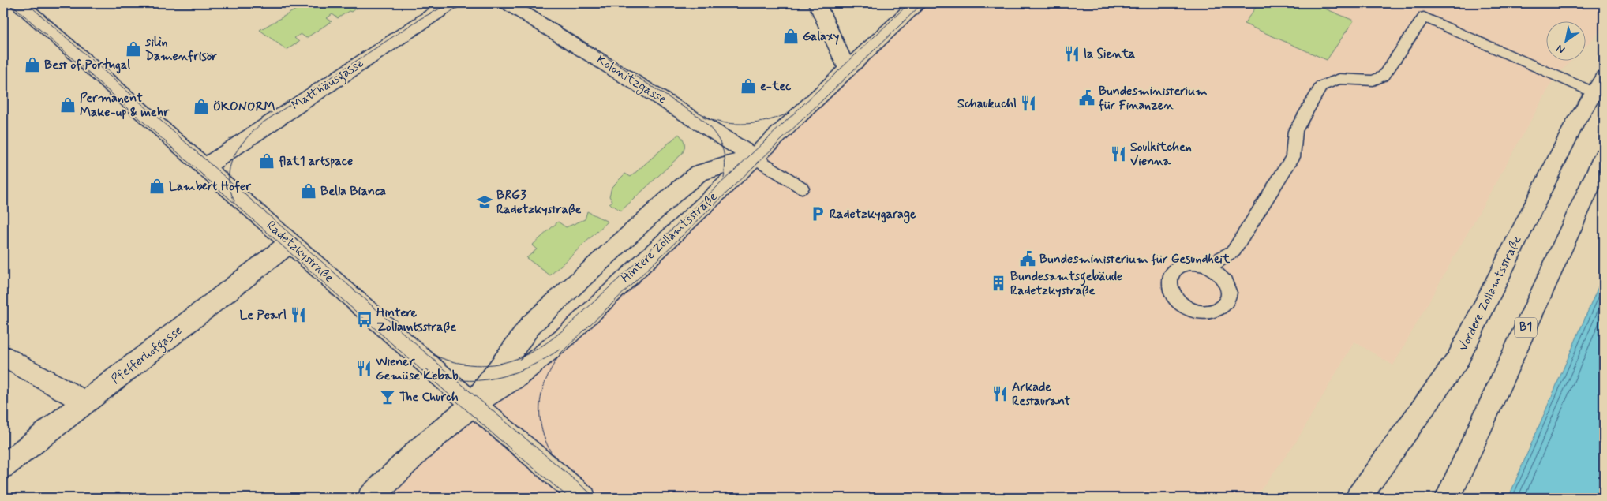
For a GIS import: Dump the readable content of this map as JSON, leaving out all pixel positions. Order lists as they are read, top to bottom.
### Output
{
  "streets": {
    "street": [
      "Kolonitzgasse",
      "Matthäusgasse",
      "Hintere Zollamtsstraße",
      "Radetzkystraße",
      "Vordere Zollamtsstraße",
      "B1",
      "Pfefferhofgasse"
    ]
  },
  "crossings": [
    ["Kolonitzgasse", "Hintere Zollamtsstraße"],
    ["Matthäusgasse", "Radetzkystraße"],
    ["Hintere Zollamtsstraße", "Radetzkystraße"],
    ["Radetzkystraße", "Pfefferhofgasse"]
  ],
  "places": {
    "shop": [
      "Galaxy",
      "silin Damenfrisör",
      "Best of Portugal",
      "e-tec",
      "Permanent Make-up & mehr",
      "ÖKONORM",
      "flat1 artspace",
      "Lambert Hofer",
      "Bella Bianca"
    ],
    "restaurant": [
      "la Sienta",
      "Schaukuchl",
      "Soulkitchen Vienna",
      "Le Pearl",
      "Wiener Gemüse Kebab",
      "Arkade Restaurant"
    ],
    "public building": ["Bundesministerium für Finanzen", "Bundesministerium für Gesundheit"],
    "school or university": ["BRG3 Radetzkystraße"],
    "parking": ["Radetzkygarage"],
    "building": ["Bundesamtsgebäude Radetzkystraße"],
    "bus stop": ["Hintere Zollamtsstraße"],
    "bar": ["The Church"]
  },
  "north": "bottom left"
}
